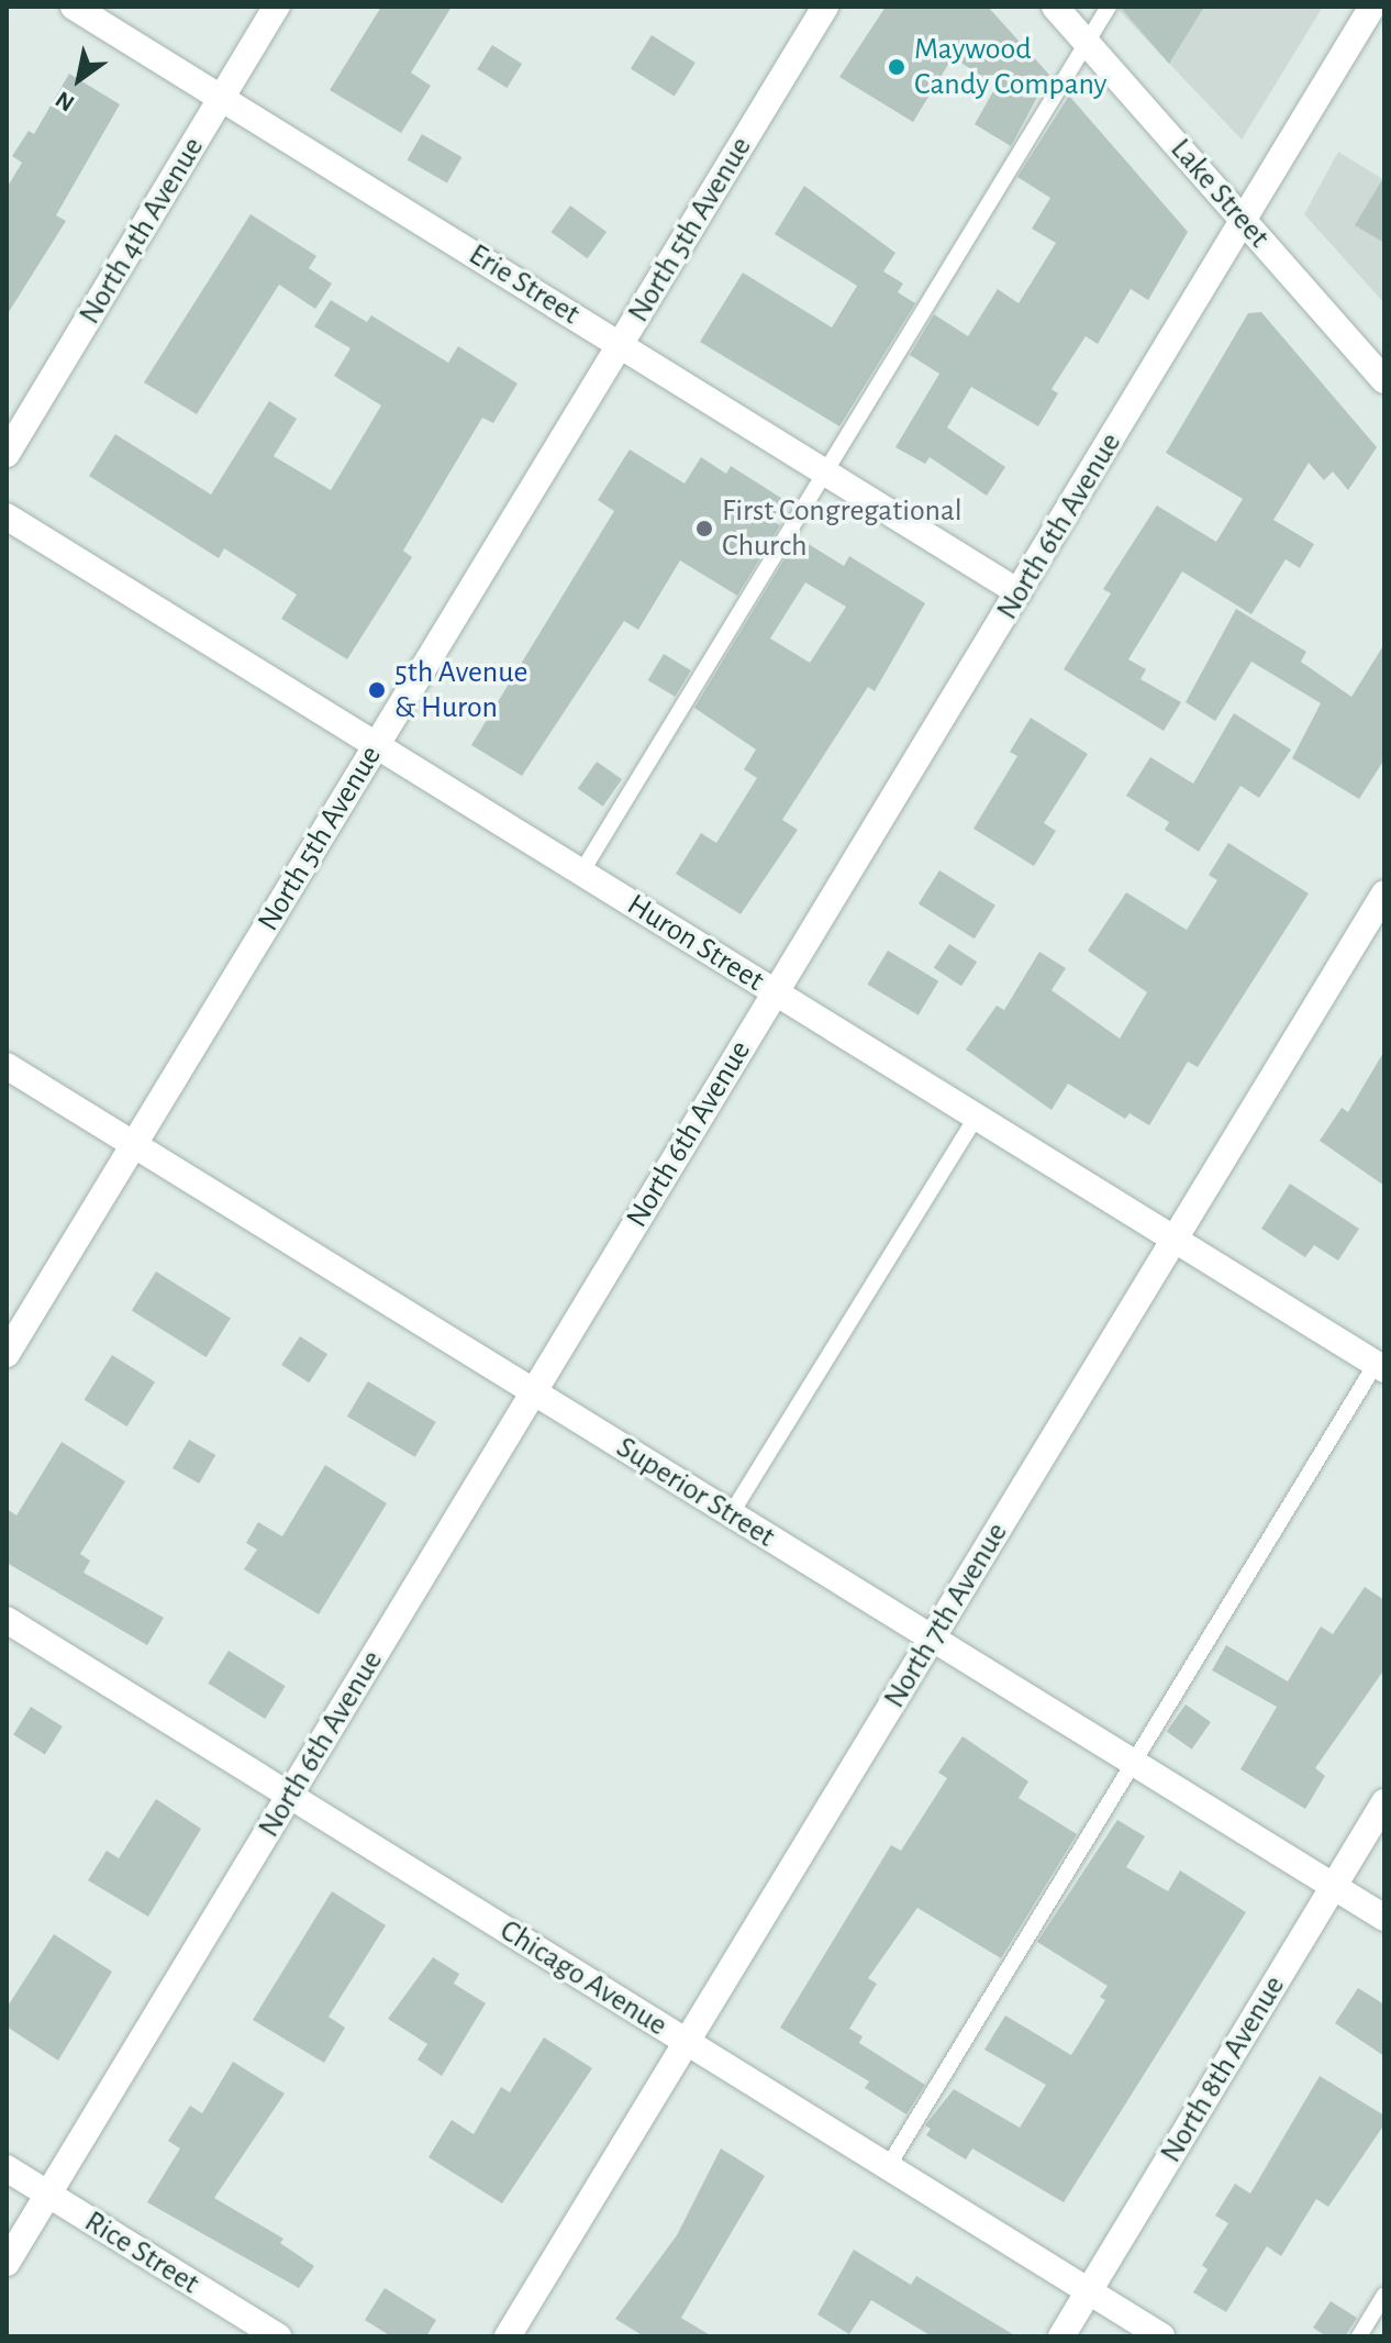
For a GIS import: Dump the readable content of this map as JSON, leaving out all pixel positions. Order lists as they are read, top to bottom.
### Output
{
  "streets": {
    "street": [
      "Lake Street",
      "North 5th Avenue",
      "North 4th Avenue",
      "Erie Street",
      "North 6th Avenue",
      "Huron Street",
      "Superior Street",
      "North 7th Avenue",
      "Chicago Avenue",
      "North 8th Avenue",
      "Rice Street"
    ]
  },
  "crossings": [
    ["Lake Street", "North 6th Avenue"],
    ["North 5th Avenue", "Erie Street"],
    ["North 5th Avenue", "Huron Street"],
    ["North 5th Avenue", "Superior Street"],
    ["North 4th Avenue", "Erie Street"],
    ["Erie Street", "North 6th Avenue"],
    ["North 6th Avenue", "Huron Street"],
    ["North 6th Avenue", "Superior Street"],
    ["North 6th Avenue", "Chicago Avenue"],
    ["North 6th Avenue", "Rice Street"],
    ["Huron Street", "North 7th Avenue"],
    ["Superior Street", "North 7th Avenue"],
    ["Superior Street", "North 8th Avenue"],
    ["North 7th Avenue", "Chicago Avenue"],
    ["Chicago Avenue", "North 8th Avenue"]
  ],
  "places": ["Maywood Candy Company", "First Congregational Church", "5th Avenue & Huron"],
  "north": "bottom left"
}
